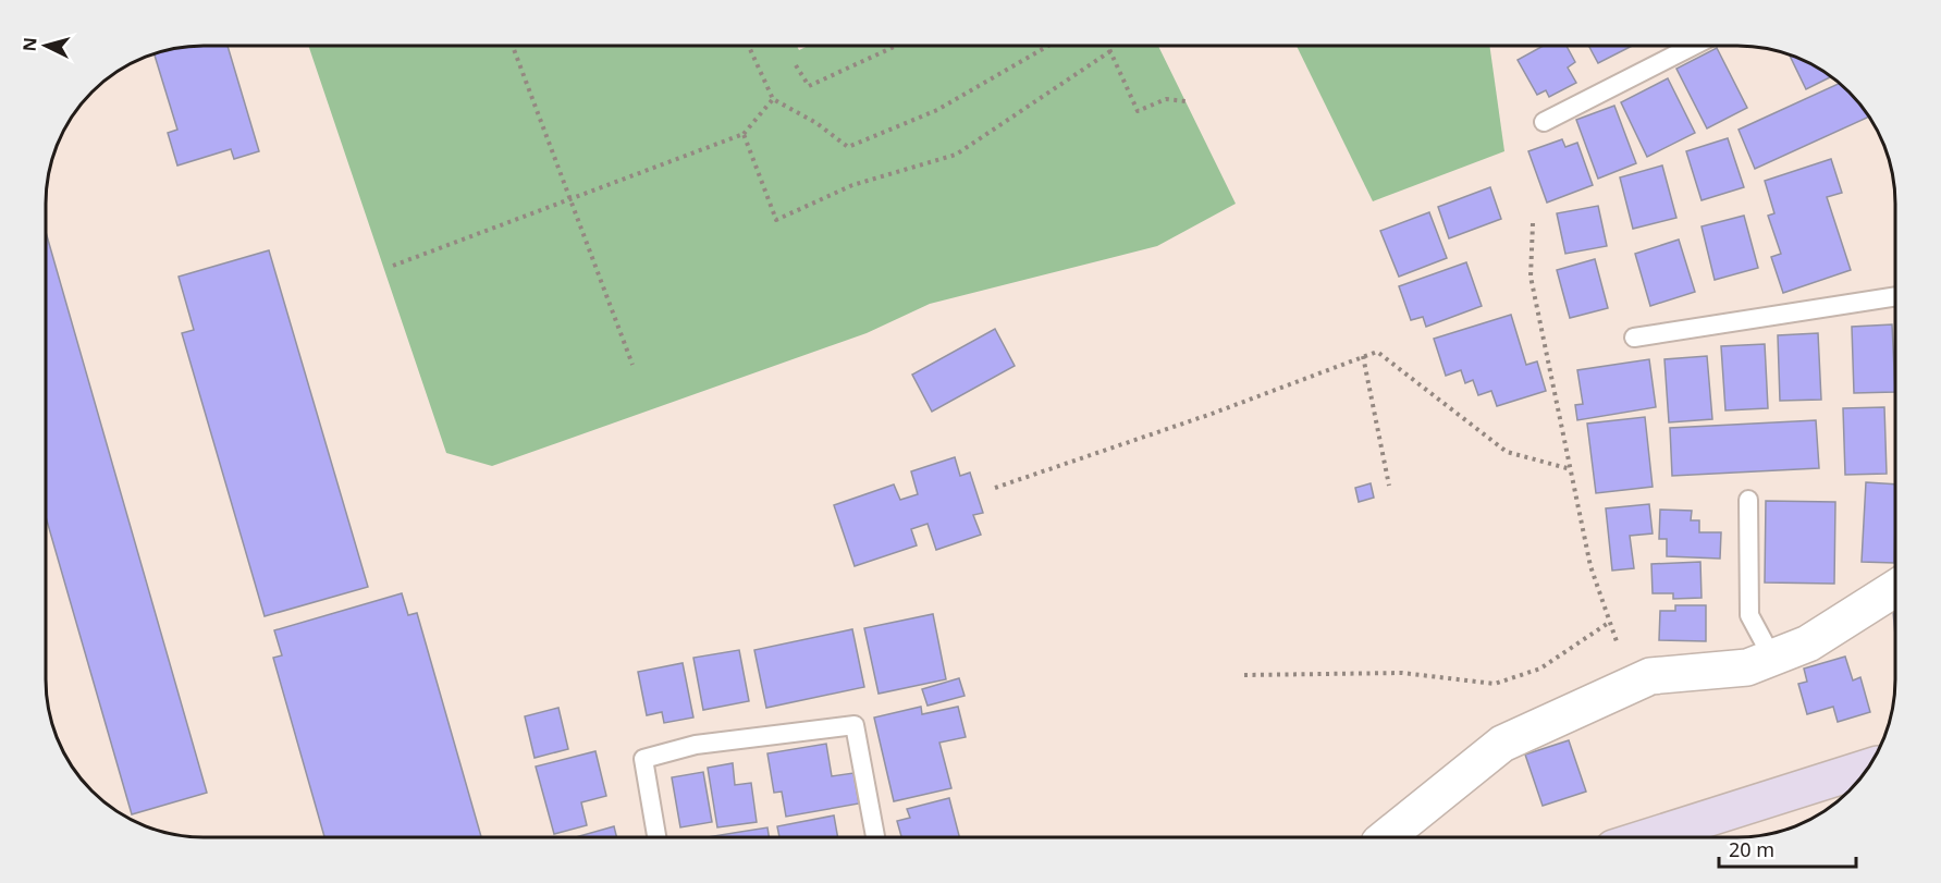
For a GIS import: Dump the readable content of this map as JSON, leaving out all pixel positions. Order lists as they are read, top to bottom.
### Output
{
  "scale_bar": "20 m",
  "north": "left"
}
